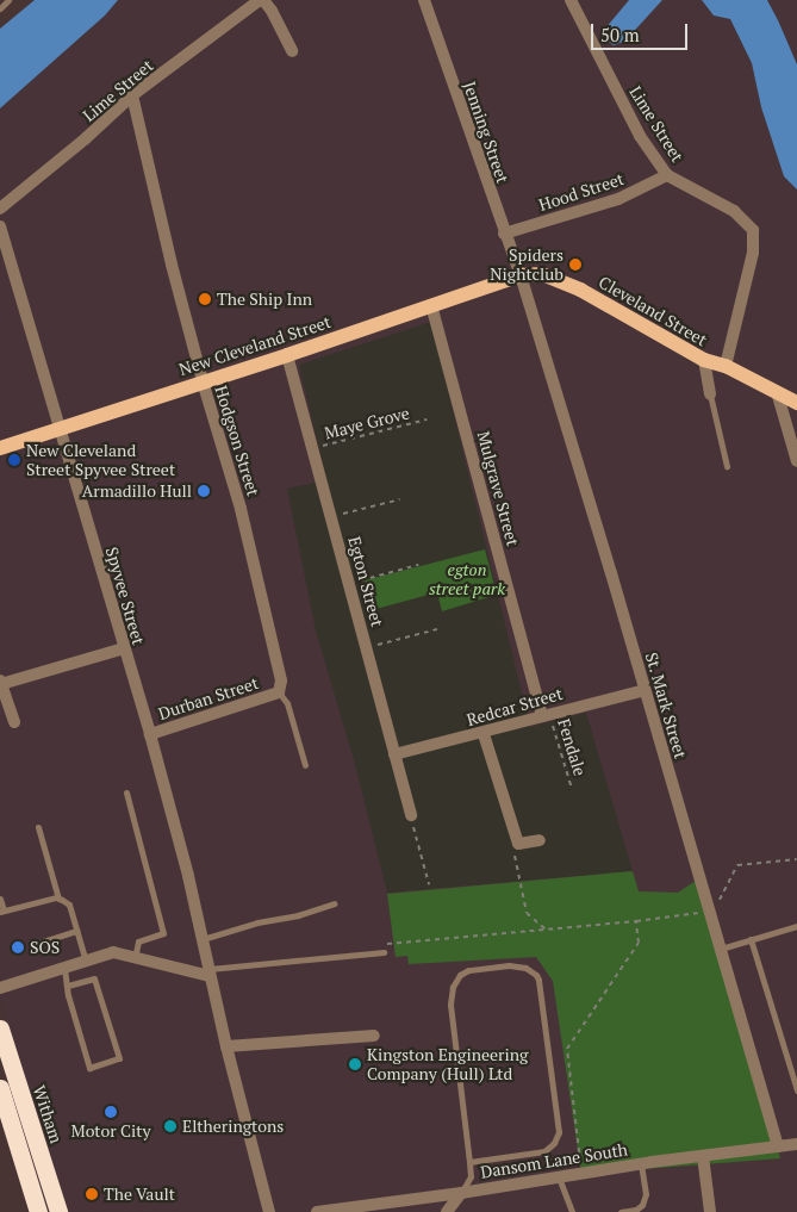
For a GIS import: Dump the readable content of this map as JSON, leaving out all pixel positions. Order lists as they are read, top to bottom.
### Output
{
  "streets": {
    "highway": ["Witham"],
    "main road": ["Cleveland Street", "New Cleveland Street"],
    "street": [
      "Lime Street",
      "Jenning Street",
      "Hood Street",
      "Hodgson Street",
      "Mulgrave Street",
      "Egton Street",
      "Spyvee Street",
      "Durban Street",
      "St. Mark Street",
      "Redcar Street",
      "Dansom Lane South"
    ],
    "path": ["Maye Grove", "Fendale"]
  },
  "crossings": [
    ["Lime Street", "Hood Street"],
    ["Lime Street", "Cleveland Street"],
    ["Lime Street", "Hodgson Street"],
    ["Jenning Street", "Hood Street"],
    ["Jenning Street", "Cleveland Street"],
    ["Jenning Street", "New Cleveland Street"],
    ["Jenning Street", "St. Mark Street"],
    ["Cleveland Street", "New Cleveland Street"],
    ["Cleveland Street", "St. Mark Street"],
    ["New Cleveland Street", "Hodgson Street"],
    ["New Cleveland Street", "Mulgrave Street"],
    ["New Cleveland Street", "Egton Street"],
    ["New Cleveland Street", "Spyvee Street"],
    ["New Cleveland Street", "St. Mark Street"],
    ["Maye Grove", "Egton Street"],
    ["Hodgson Street", "Durban Street"],
    ["Mulgrave Street", "Redcar Street"],
    ["Mulgrave Street", "Fendale"],
    ["Egton Street", "Redcar Street"],
    ["Spyvee Street", "Durban Street"],
    ["St. Mark Street", "Redcar Street"],
    ["St. Mark Street", "Dansom Lane South"],
    ["Redcar Street", "Fendale"]
  ],
  "parks": ["egton street park"],
  "places": [
    "Spiders Nightclub",
    "The Ship Inn",
    "New Cleveland Street Spyvee Street",
    "Armadillo Hull",
    "SOS",
    "Kingston Engineering Company (Hull) Ltd",
    "Motor City",
    "Eltheringtons",
    "The Vault"
  ],
  "scale_bar": "50 m"
}
